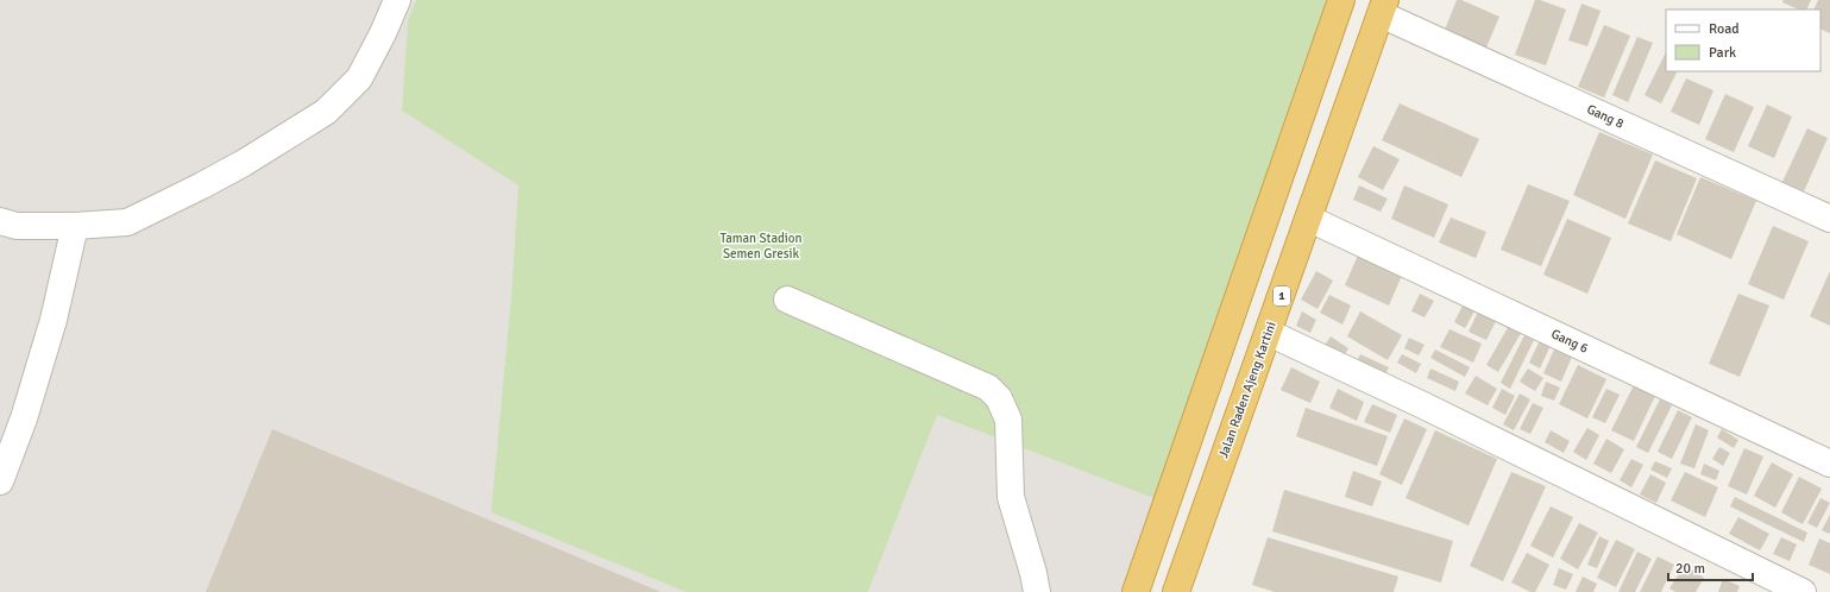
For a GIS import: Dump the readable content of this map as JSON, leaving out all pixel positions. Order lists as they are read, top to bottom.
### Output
{
  "streets": {
    "highway": ["1", "Jalan Raden Ajeng Kartini"],
    "street": ["Gang 8", "Gang 6"]
  },
  "crossings": [
    ["Gang 8", "Jalan Raden Ajeng Kartini"],
    ["Gang 6", "Jalan Raden Ajeng Kartini"]
  ],
  "parks": ["Taman Stadion Semen Gresik"],
  "legend": ["Road", "Park"],
  "scale_bar": "20 m"
}
